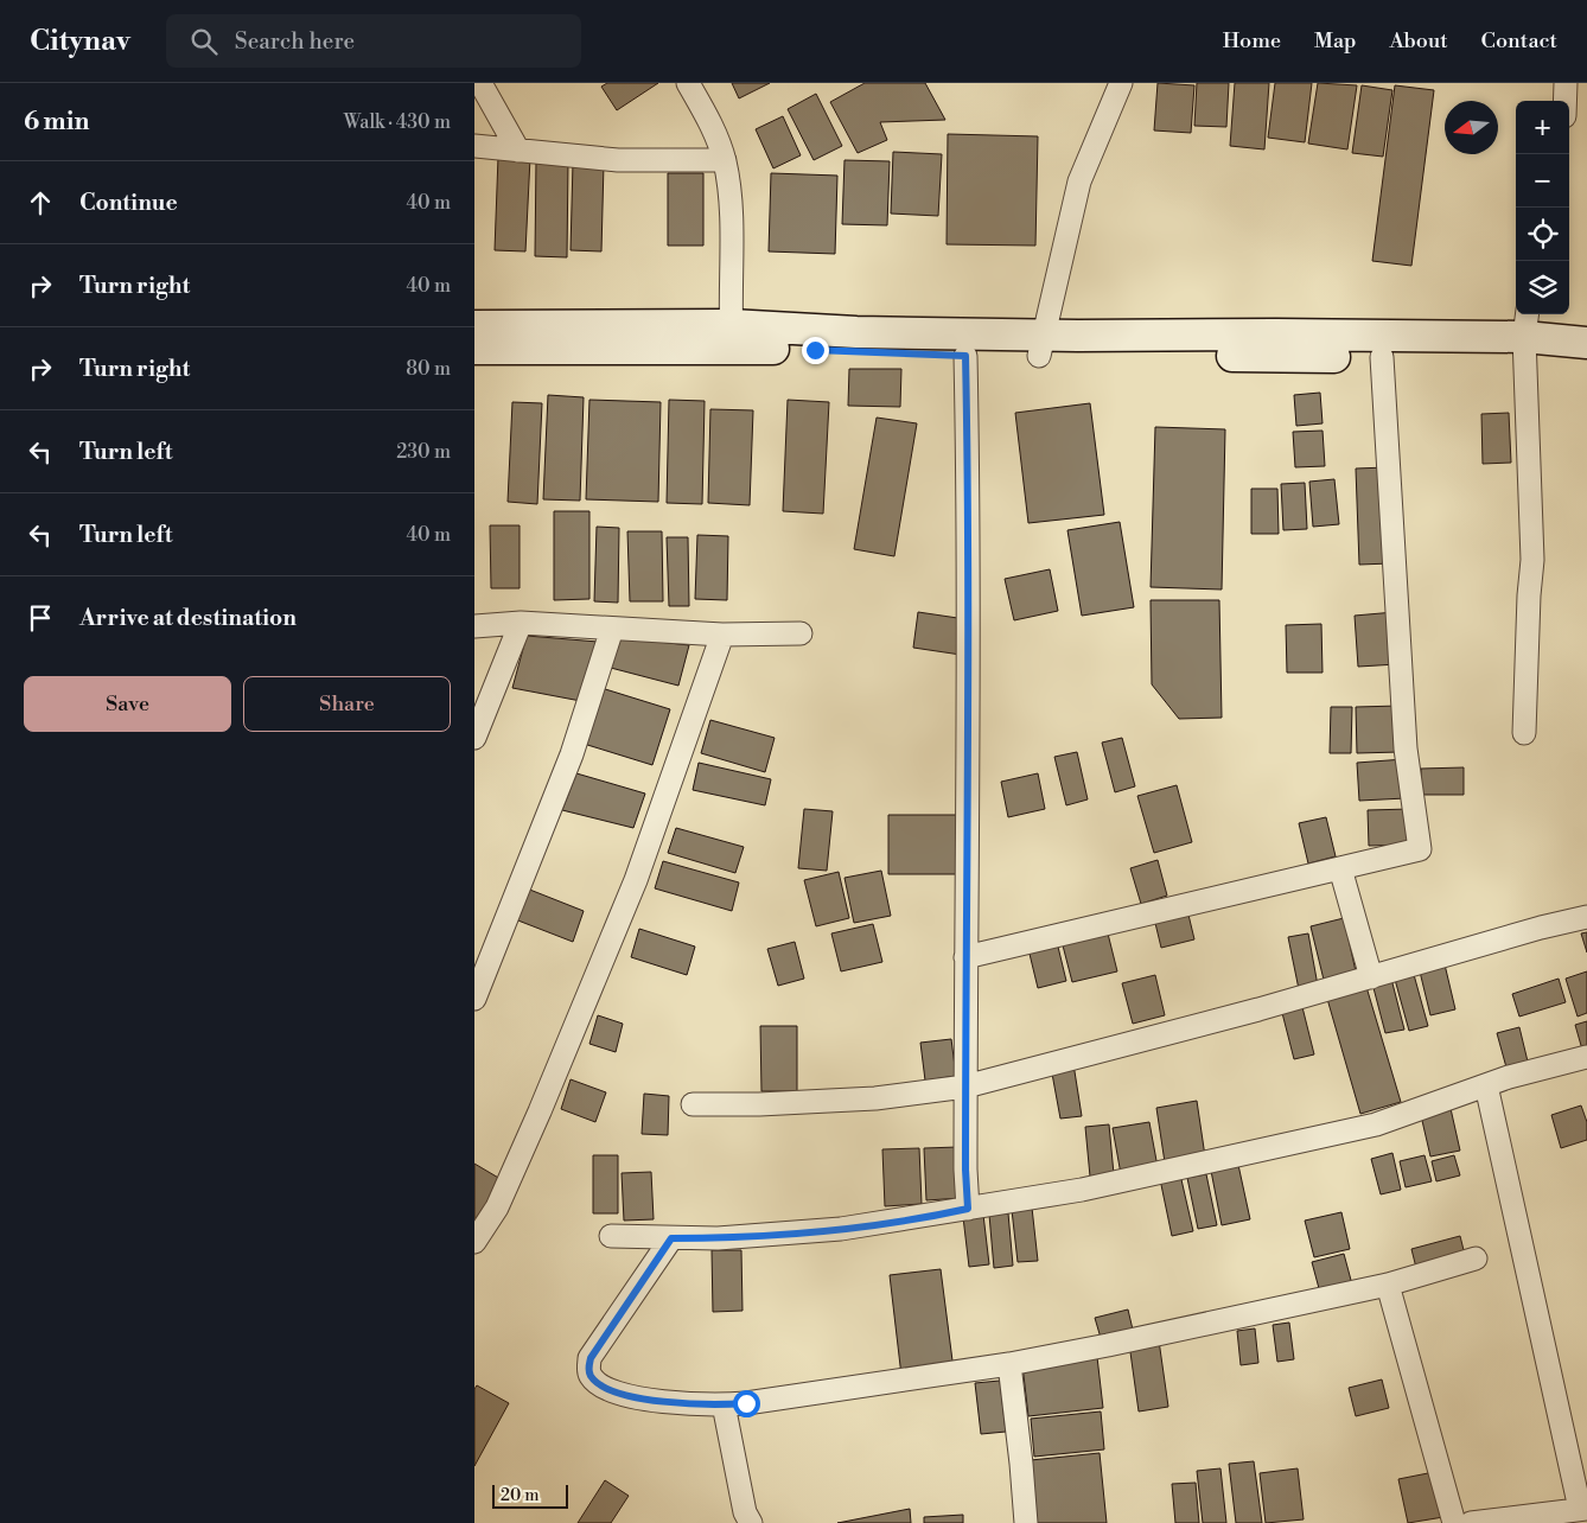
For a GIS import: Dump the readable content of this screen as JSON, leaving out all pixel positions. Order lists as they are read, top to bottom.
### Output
{
  "scale_bar": "20 m",
  "north": "left",
  "page": {
    "header": "Citynav",
    "search": "Search here",
    "nav": [
      "Home",
      "Map",
      "About",
      "Contact"
    ],
    "heading": ["6 min", "Walk · 430 m"],
    "map_buttons": ["+", "−"],
    "list": [
      ["Continue", "40 m"],
      ["Turn right", "40 m"],
      ["Turn right", "80 m"],
      ["Turn left", "230 m"],
      ["Turn left", "40 m"],
      "Arrive at destination"
    ],
    "buttons": ["Save", "Share"],
    "scale": "20 m"
  }
}
